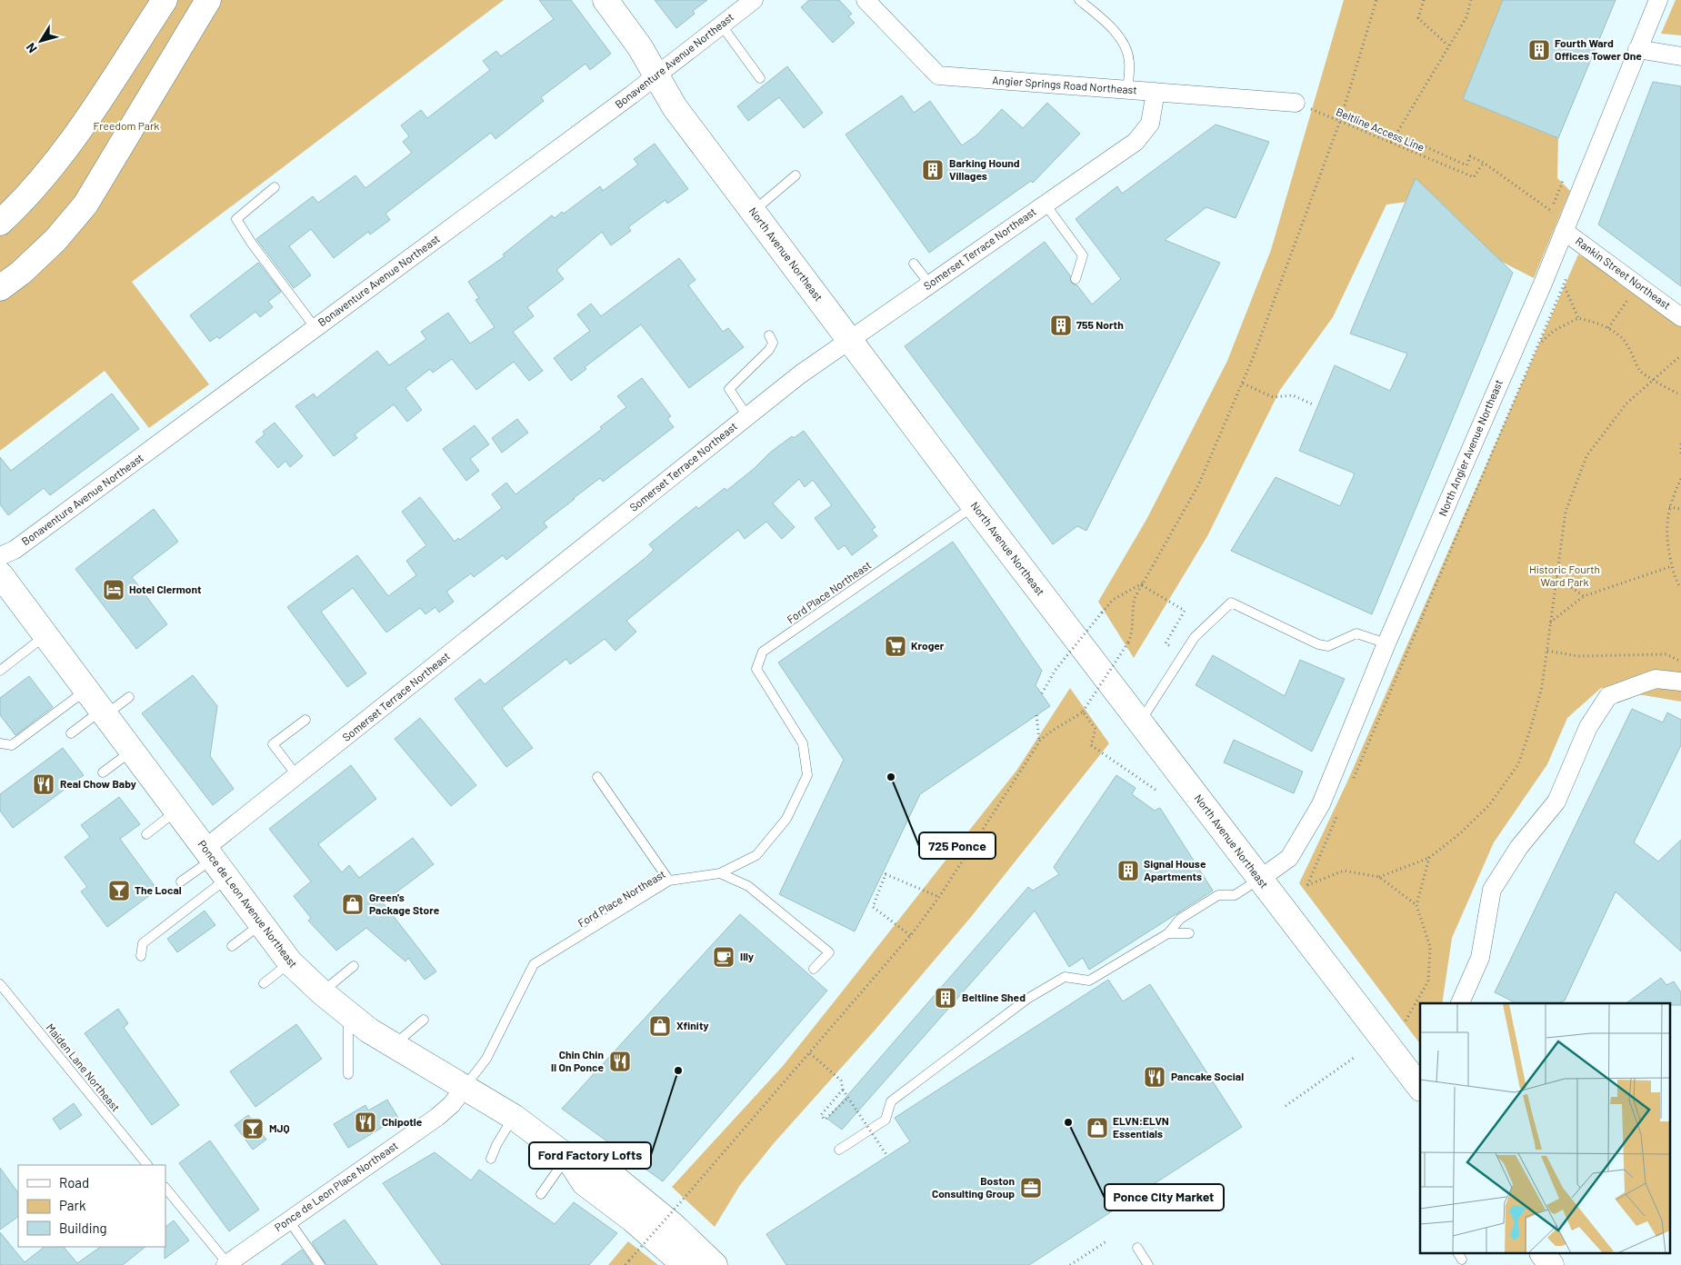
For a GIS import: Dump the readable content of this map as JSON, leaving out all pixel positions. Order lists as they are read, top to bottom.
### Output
{
  "streets": {
    "main road": ["North Avenue Northeast", "Ponce de Leon Avenue Northeast"],
    "street": [
      "Bonaventure Avenue Northeast",
      "Angier Springs Road Northeast",
      "Somerset Terrace Northeast",
      "Rankin Street Northeast",
      "North Angier Avenue Northeast",
      "Ponce de Leon Place Northeast"
    ],
    "lane": ["Ford Place Northeast", "Maiden Lane Northeast"],
    "path": ["Beltline Access Line"]
  },
  "crossings": [
    ["Bonaventure Avenue Northeast", "North Avenue Northeast"],
    ["Angier Springs Road Northeast", "Beltline Access Line"],
    ["Angier Springs Road Northeast", "Somerset Terrace Northeast"],
    ["Somerset Terrace Northeast", "North Avenue Northeast"],
    ["Somerset Terrace Northeast", "Ponce de Leon Avenue Northeast"],
    ["North Avenue Northeast", "North Angier Avenue Northeast"],
    ["North Avenue Northeast", "Ford Place Northeast"],
    ["Rankin Street Northeast", "North Angier Avenue Northeast"],
    ["Ford Place Northeast", "Ponce de Leon Avenue Northeast"],
    ["Ford Place Northeast", "Ponce de Leon Place Northeast"],
    ["Ponce de Leon Avenue Northeast", "Ponce de Leon Place Northeast"]
  ],
  "parks": ["Freedom Park", "Historic Fourth Ward Park"],
  "places": {
    "building": [
      "Fourth Ward Offices Tower One",
      "Barking Hound Villages",
      "755 North",
      "Signal House Apartments",
      "Beltline Shed"
    ],
    "hotel": ["Hotel Clermont"],
    "supermarket": ["Kroger"],
    "other": ["725 Ponce", "Ford Factory Lofts", "Ponce City Market"],
    "restaurant": [
      "Real Chow Baby",
      "Chin Chin II On Ponce",
      "Pancake Social",
      "Chipotle"
    ],
    "bar": ["The Local", "MJQ"],
    "shop": ["Green's Package Store", "Xfinity", "ELVN:ELVN Essentials"],
    "cafe": ["Illy"],
    "office": ["Boston Consulting Group"]
  },
  "legend": ["Road", "Park", "Building"],
  "north": "bottom left"
}
